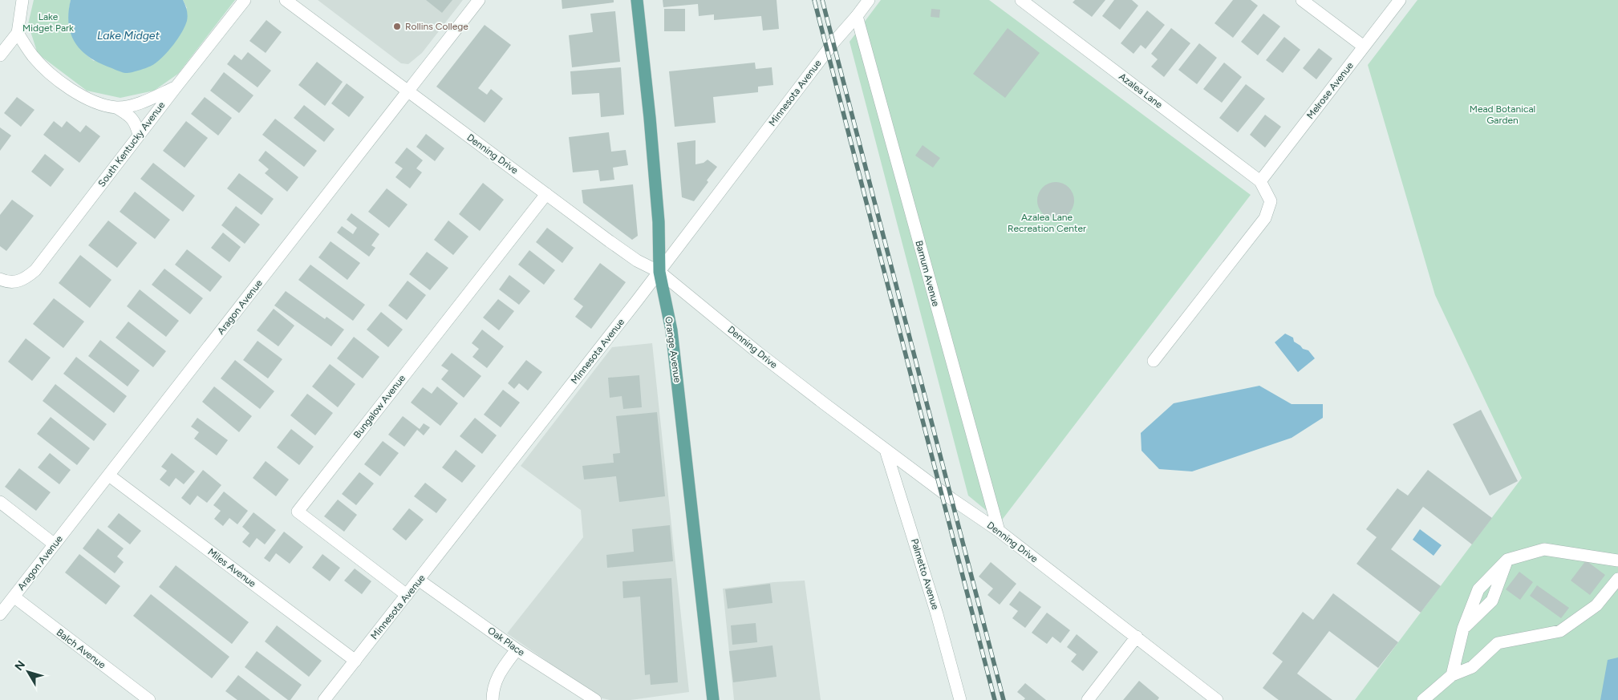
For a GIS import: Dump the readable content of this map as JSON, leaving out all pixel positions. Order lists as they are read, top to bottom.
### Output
{
  "streets": {
    "main road": ["Orange Avenue"],
    "street": [
      "Azalea Lane",
      "Melrose Avenue",
      "Minnesota Avenue",
      "South Kentucky Avenue",
      "Denning Drive",
      "Barnum Avenue",
      "Aragon Avenue",
      "Bungalow Avenue",
      "Miles Avenue",
      "Palmetto Avenue",
      "Oak Place",
      "Balch Avenue"
    ]
  },
  "crossings": [
    ["Azalea Lane", "Melrose Avenue"],
    ["Minnesota Avenue", "Denning Drive"],
    ["Minnesota Avenue", "Barnum Avenue"],
    ["Minnesota Avenue", "Orange Avenue"],
    ["Minnesota Avenue", "Bungalow Avenue"],
    ["Minnesota Avenue", "Miles Avenue"],
    ["Minnesota Avenue", "Oak Place"],
    ["Denning Drive", "Barnum Avenue"],
    ["Denning Drive", "Aragon Avenue"],
    ["Denning Drive", "Orange Avenue"],
    ["Denning Drive", "Bungalow Avenue"],
    ["Denning Drive", "Palmetto Avenue"],
    ["Aragon Avenue", "Miles Avenue"],
    ["Aragon Avenue", "Balch Avenue"]
  ],
  "water": ["Lake Midget"],
  "parks": ["Lake Midget Park", "Mead Botanical Garden", "Azalea Lane Recreation Center"],
  "places": ["Rollins College"],
  "north": "top left"
}
